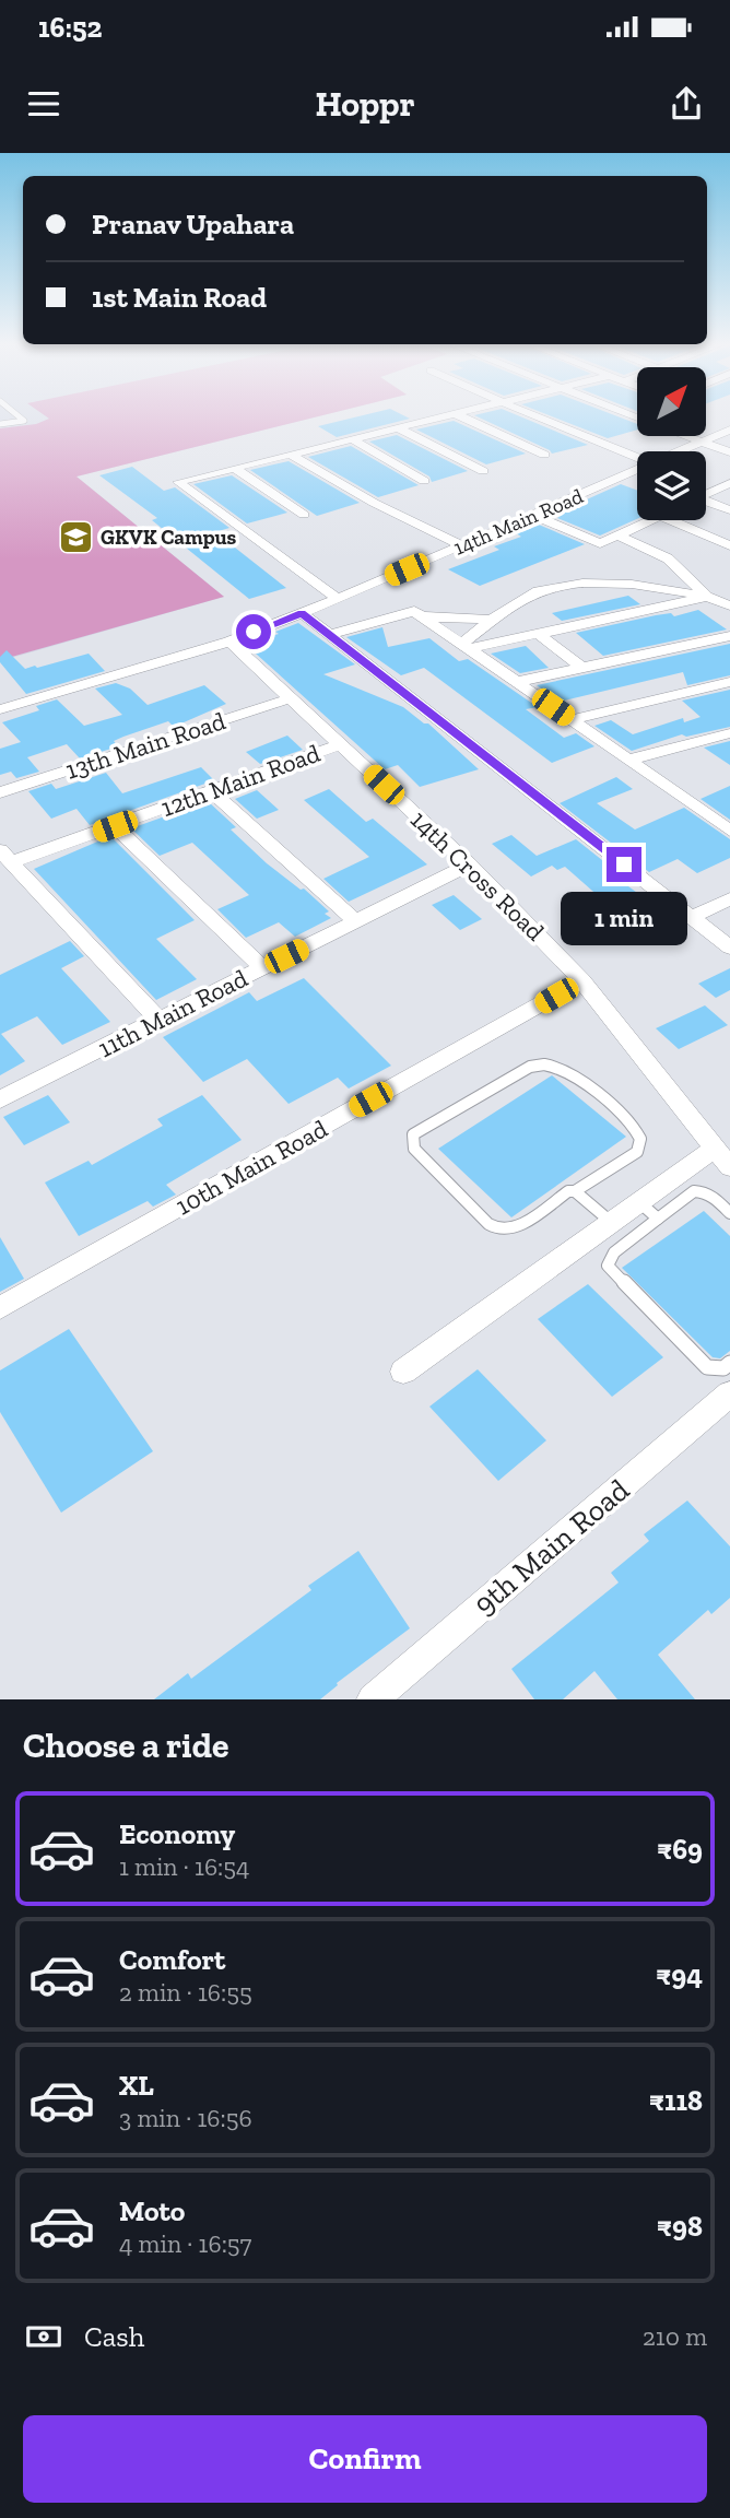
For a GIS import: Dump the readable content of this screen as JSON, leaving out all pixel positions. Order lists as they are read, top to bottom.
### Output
{
  "streets": {
    "street": [
      "14th Main Road",
      "13th Main Road",
      "12th Main Road",
      "14th Cross Road",
      "11th Main Road",
      "10th Main Road",
      "9th Main Road"
    ]
  },
  "crossings": [
    ["14th Main Road", "14th Cross Road"],
    ["13th Main Road", "14th Cross Road"],
    ["12th Main Road", "14th Cross Road"],
    ["14th Cross Road", "11th Main Road"],
    ["14th Cross Road", "10th Main Road"]
  ],
  "places": {
    "school or university": ["GKVK Campus"]
  },
  "north": "top right",
  "page": {
    "status": "16:52",
    "header": "Hoppr",
    "banner": ["Pranav Upahara", "1st Main Road"],
    "bubble": "1 min",
    "heading": "Choose a ride",
    "list": [
      {
        "name": "Economy",
        "note": "1 min · 16:54",
        "value": "₹69"
      },
      {
        "name": "Comfort",
        "note": "2 min · 16:55",
        "value": "₹94"
      },
      {
        "name": "XL",
        "note": "3 min · 16:56",
        "value": "₹118"
      },
      {
        "name": "Moto",
        "note": "4 min · 16:57",
        "value": "₹98"
      }
    ],
    "pay": ["Cash", "210 m"],
    "buttons": "Confirm"
  }
}
